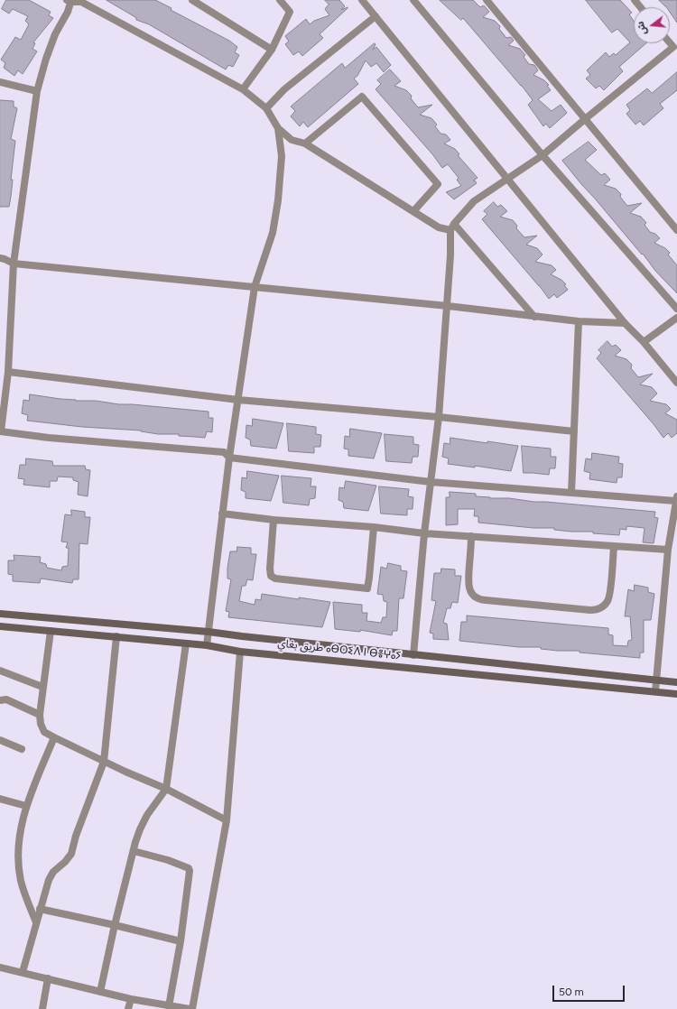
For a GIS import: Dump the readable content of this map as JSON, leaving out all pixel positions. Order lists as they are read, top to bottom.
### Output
{
  "streets": {
    "main road": ["طريق بغاي ⴰⴱⵔⵉⴷ ⵏ ⴱⴻⵖⴰⵢ"]
  },
  "scale_bar": "50 m",
  "north": "left"
}
